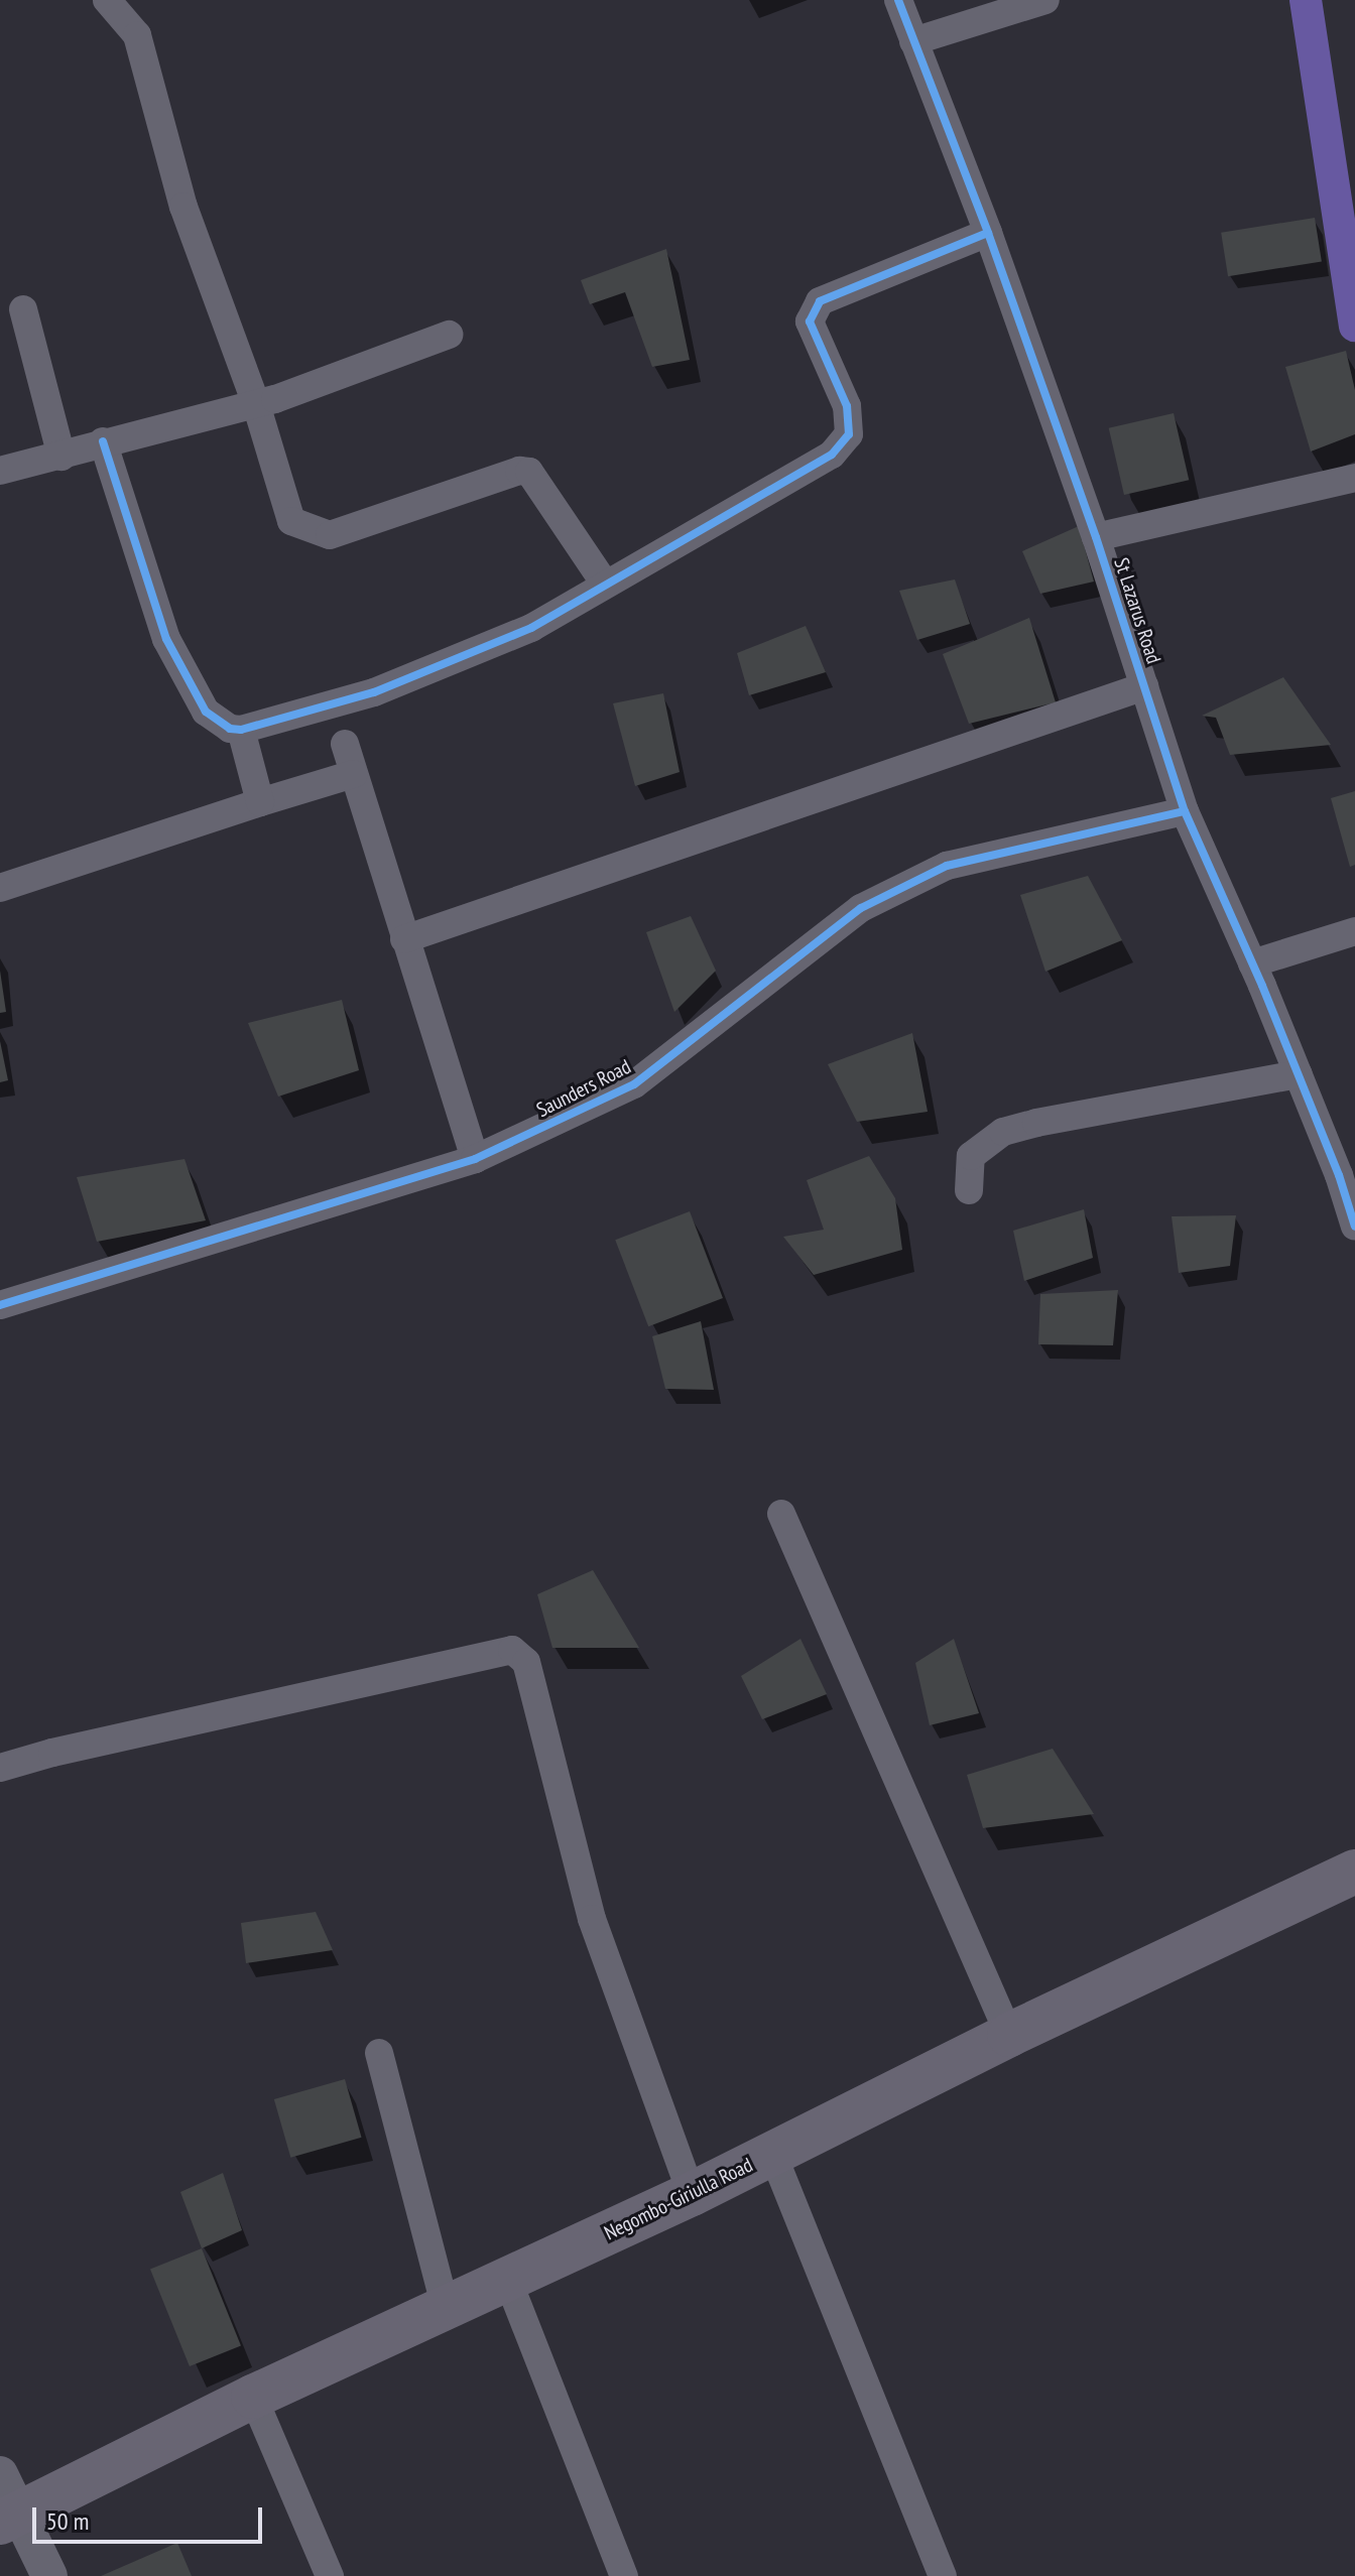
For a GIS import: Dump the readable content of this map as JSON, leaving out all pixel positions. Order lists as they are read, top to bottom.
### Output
{
  "streets": {
    "main road": ["Negombo-Giriulla Road"],
    "street": ["St Lazarus Road", "Saunders Road"]
  },
  "crossings": [
    ["St Lazarus Road", "Saunders Road"]
  ],
  "scale_bar": "50 m"
}
